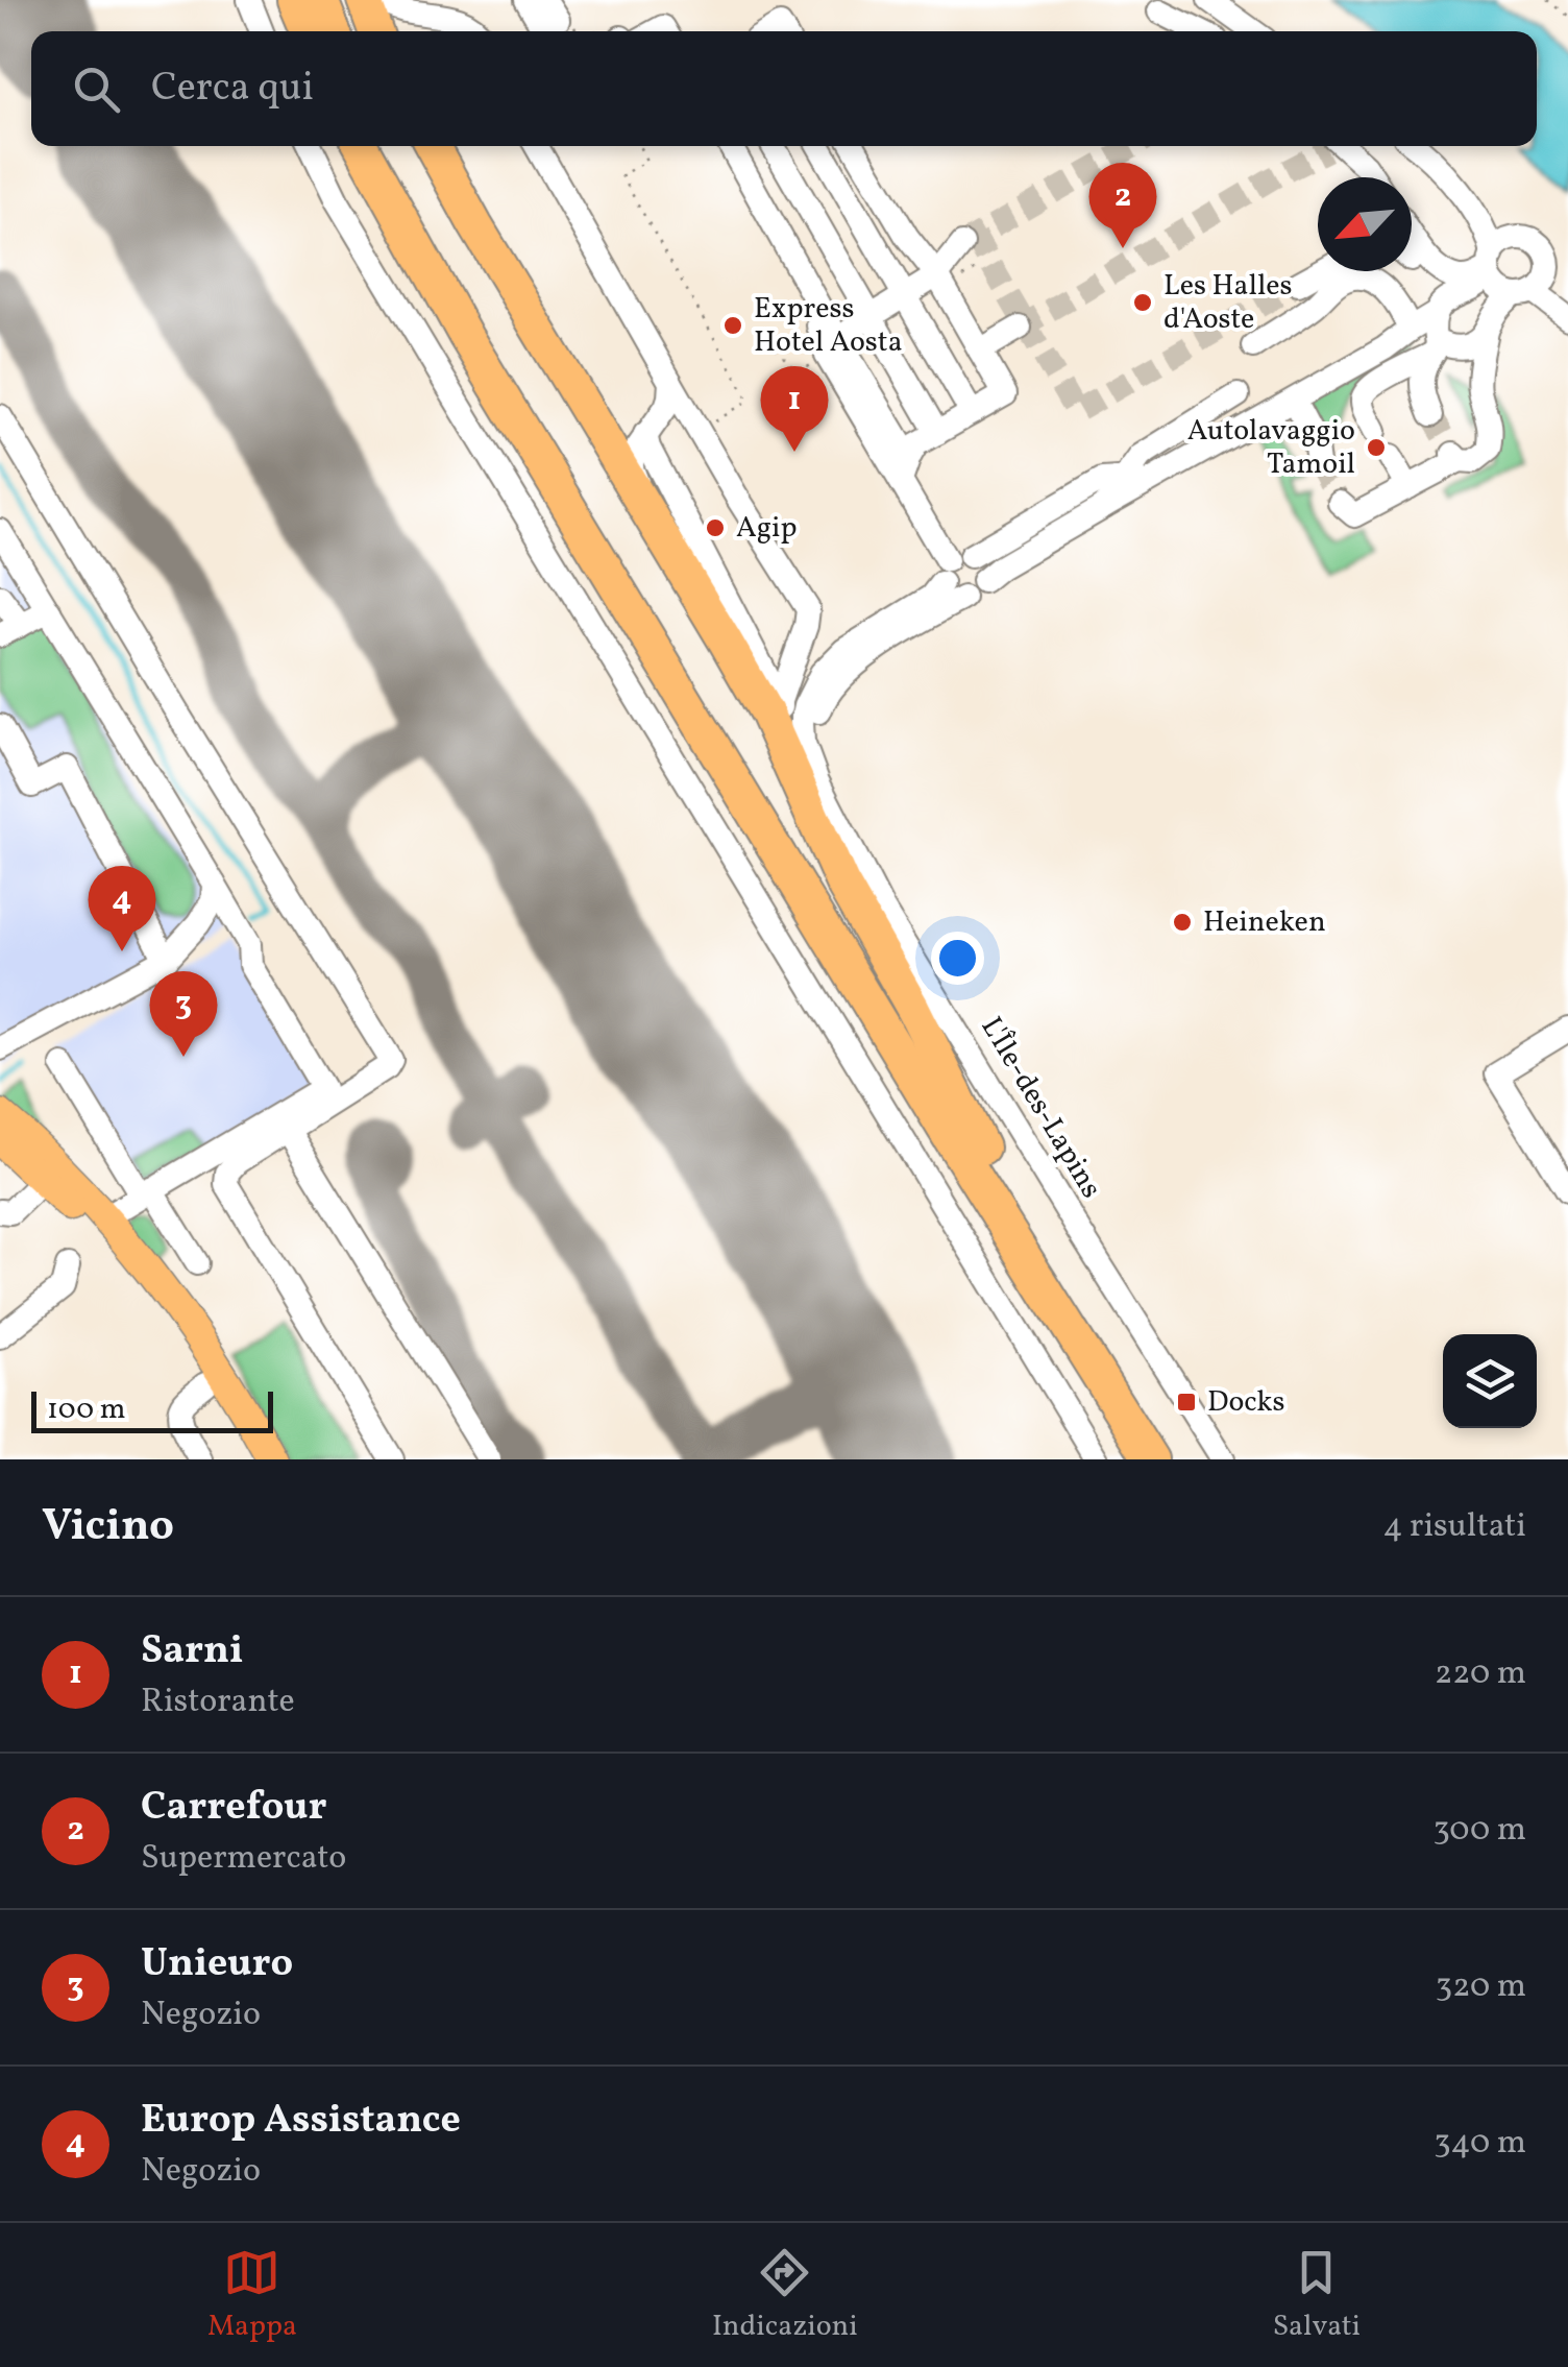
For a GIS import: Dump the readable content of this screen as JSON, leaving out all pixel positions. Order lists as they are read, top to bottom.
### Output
{
  "streets": {
    "street": ["L'Île-des-Lapins"]
  },
  "places": {
    "other": [
      "Les Halles d'Aoste",
      "Express Hotel Aosta",
      "Autolavaggio Tamoil",
      "Agip",
      "Heineken"
    ],
    "transit": ["Docks"]
  },
  "scale_bar": "100 m",
  "north": "bottom left",
  "page": {
    "search": "Cerca qui",
    "pins": [
      "2",
      "1",
      "4",
      "3"
    ],
    "scale": "100 m",
    "heading": ["Vicino", "4 risultati"],
    "list": [
      {
        "mark": "1",
        "name": "Sarni",
        "note": "Ristorante",
        "value": "220 m"
      },
      {
        "mark": "2",
        "name": "Carrefour",
        "note": "Supermercato",
        "value": "300 m"
      },
      {
        "mark": "3",
        "name": "Unieuro",
        "note": "Negozio",
        "value": "320 m"
      },
      {
        "mark": "4",
        "name": "Europ Assistance",
        "note": "Negozio",
        "value": "340 m"
      }
    ],
    "nav": ["Mappa", "Indicazioni", "Salvati"]
  }
}
